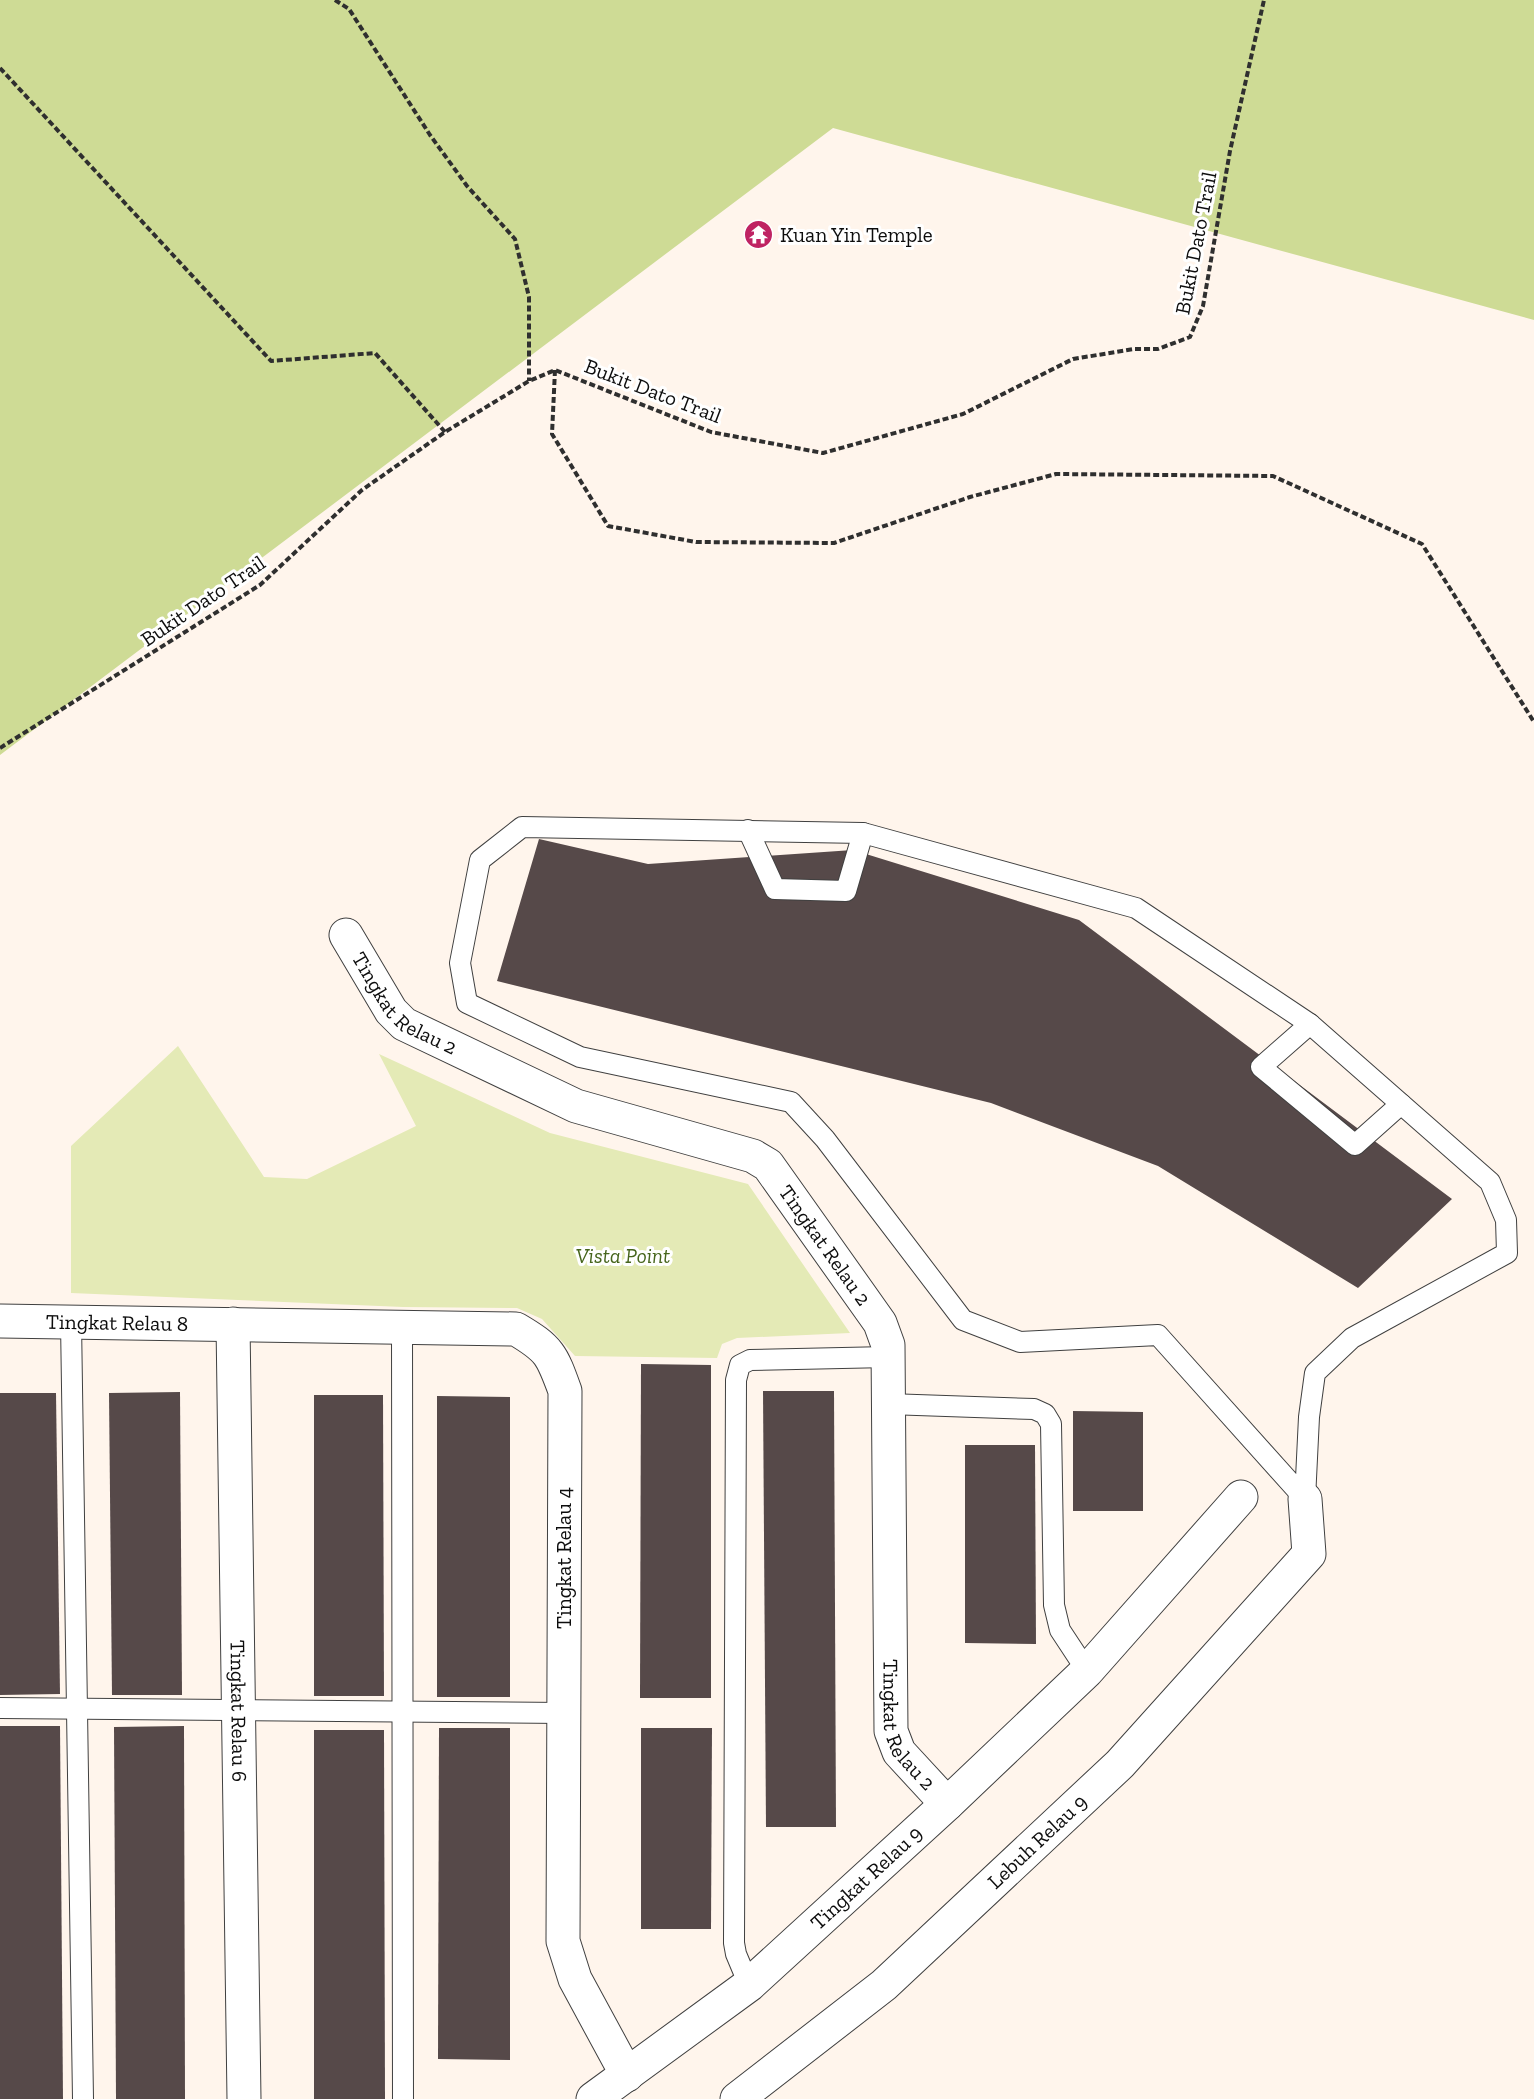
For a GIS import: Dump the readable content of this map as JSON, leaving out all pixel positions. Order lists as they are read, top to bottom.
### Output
{
  "streets": {
    "street": [
      "Tingkat Relau 2",
      "Tingkat Relau 8",
      "Tingkat Relau 4",
      "Tingkat Relau 6",
      "Lebuh Relau 9",
      "Tingkat Relau 9"
    ],
    "path": ["Bukit Dato Trail"]
  },
  "crossings": [
    ["Tingkat Relau 2", "Tingkat Relau 9"],
    ["Tingkat Relau 8", "Tingkat Relau 4"],
    ["Tingkat Relau 8", "Tingkat Relau 6"],
    ["Tingkat Relau 4", "Tingkat Relau 6"],
    ["Tingkat Relau 4", "Tingkat Relau 9"]
  ],
  "parks": ["Vista Point"],
  "places": {
    "temple": ["Kuan Yin Temple"]
  }
}
